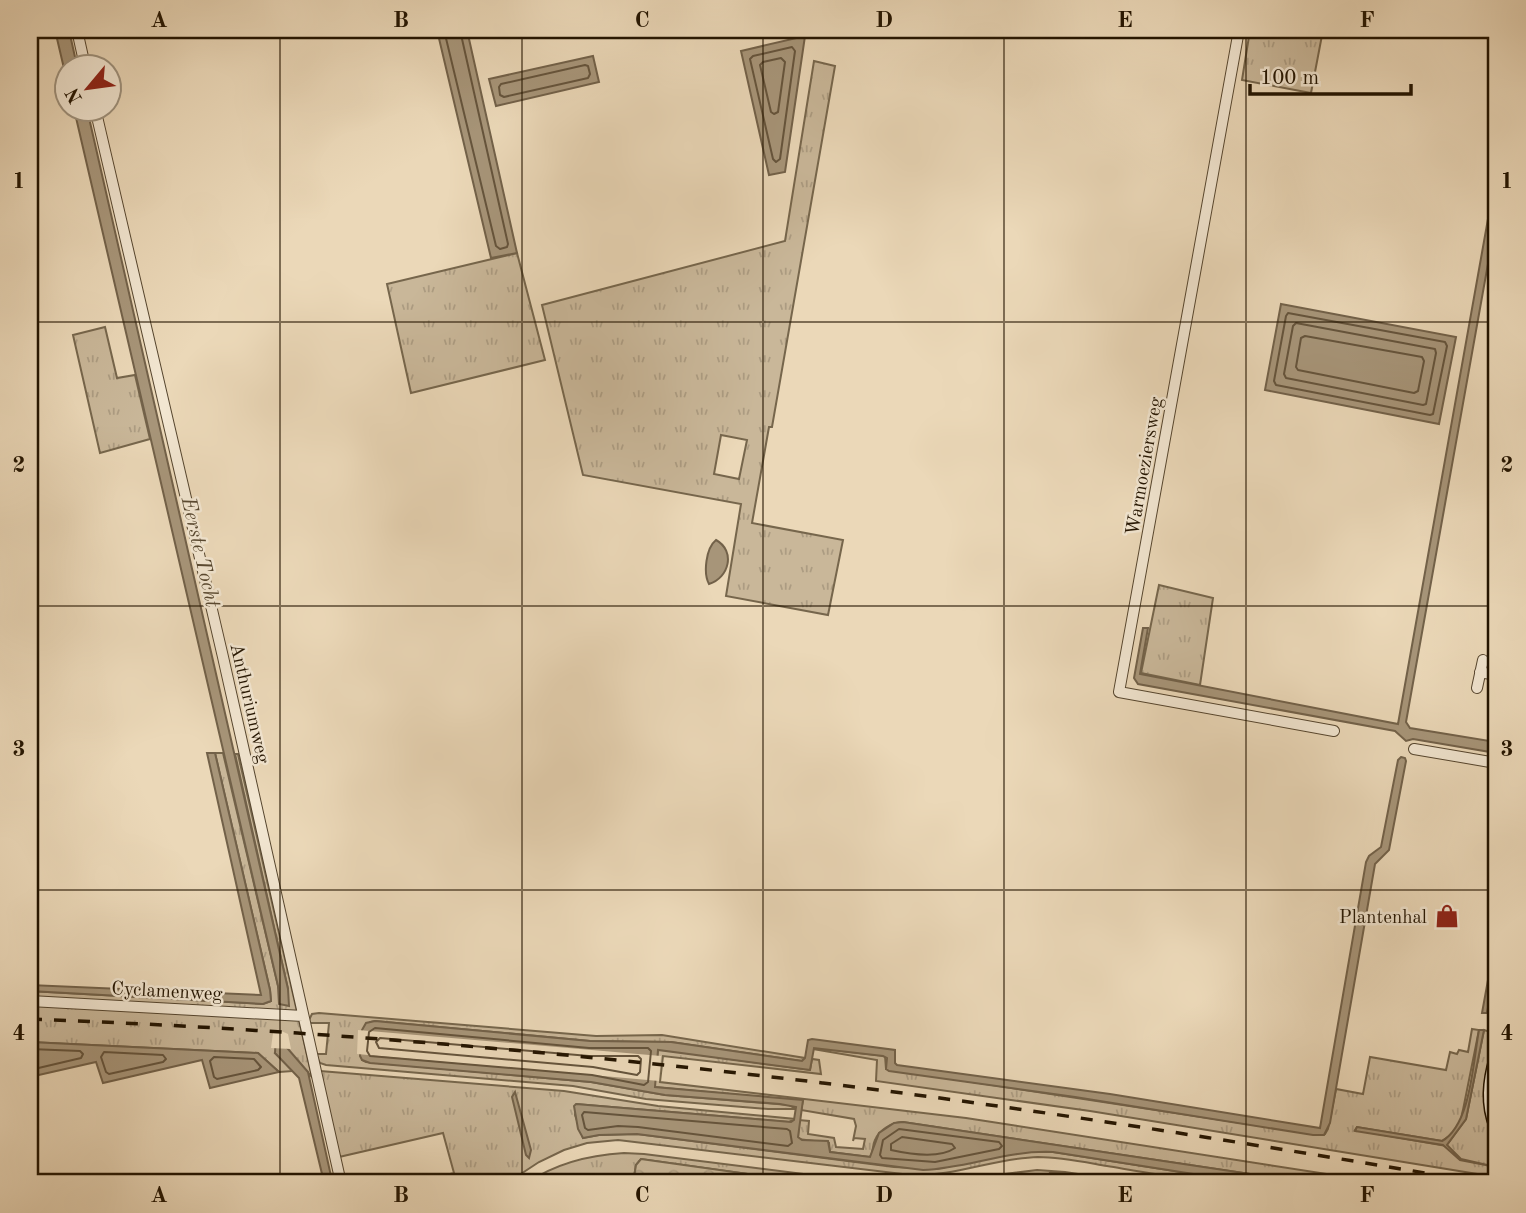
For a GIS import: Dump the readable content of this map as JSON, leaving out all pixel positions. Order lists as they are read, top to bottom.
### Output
{
  "streets": {
    "street": ["Warmoeziersweg", "Anthuriumweg", "Cyclamenweg"]
  },
  "crossings": [
    ["Anthuriumweg", "Cyclamenweg"]
  ],
  "water": ["Eerste Tocht"],
  "places": {
    "shop": ["Plantenhal"]
  },
  "scale_bar": "100 m",
  "north": "bottom left",
  "grid": {
    "columns": [
      "A",
      "B",
      "C",
      "D",
      "E",
      "F"
    ],
    "rows": [
      "1",
      "2",
      "3",
      "4"
    ]
  }
}
